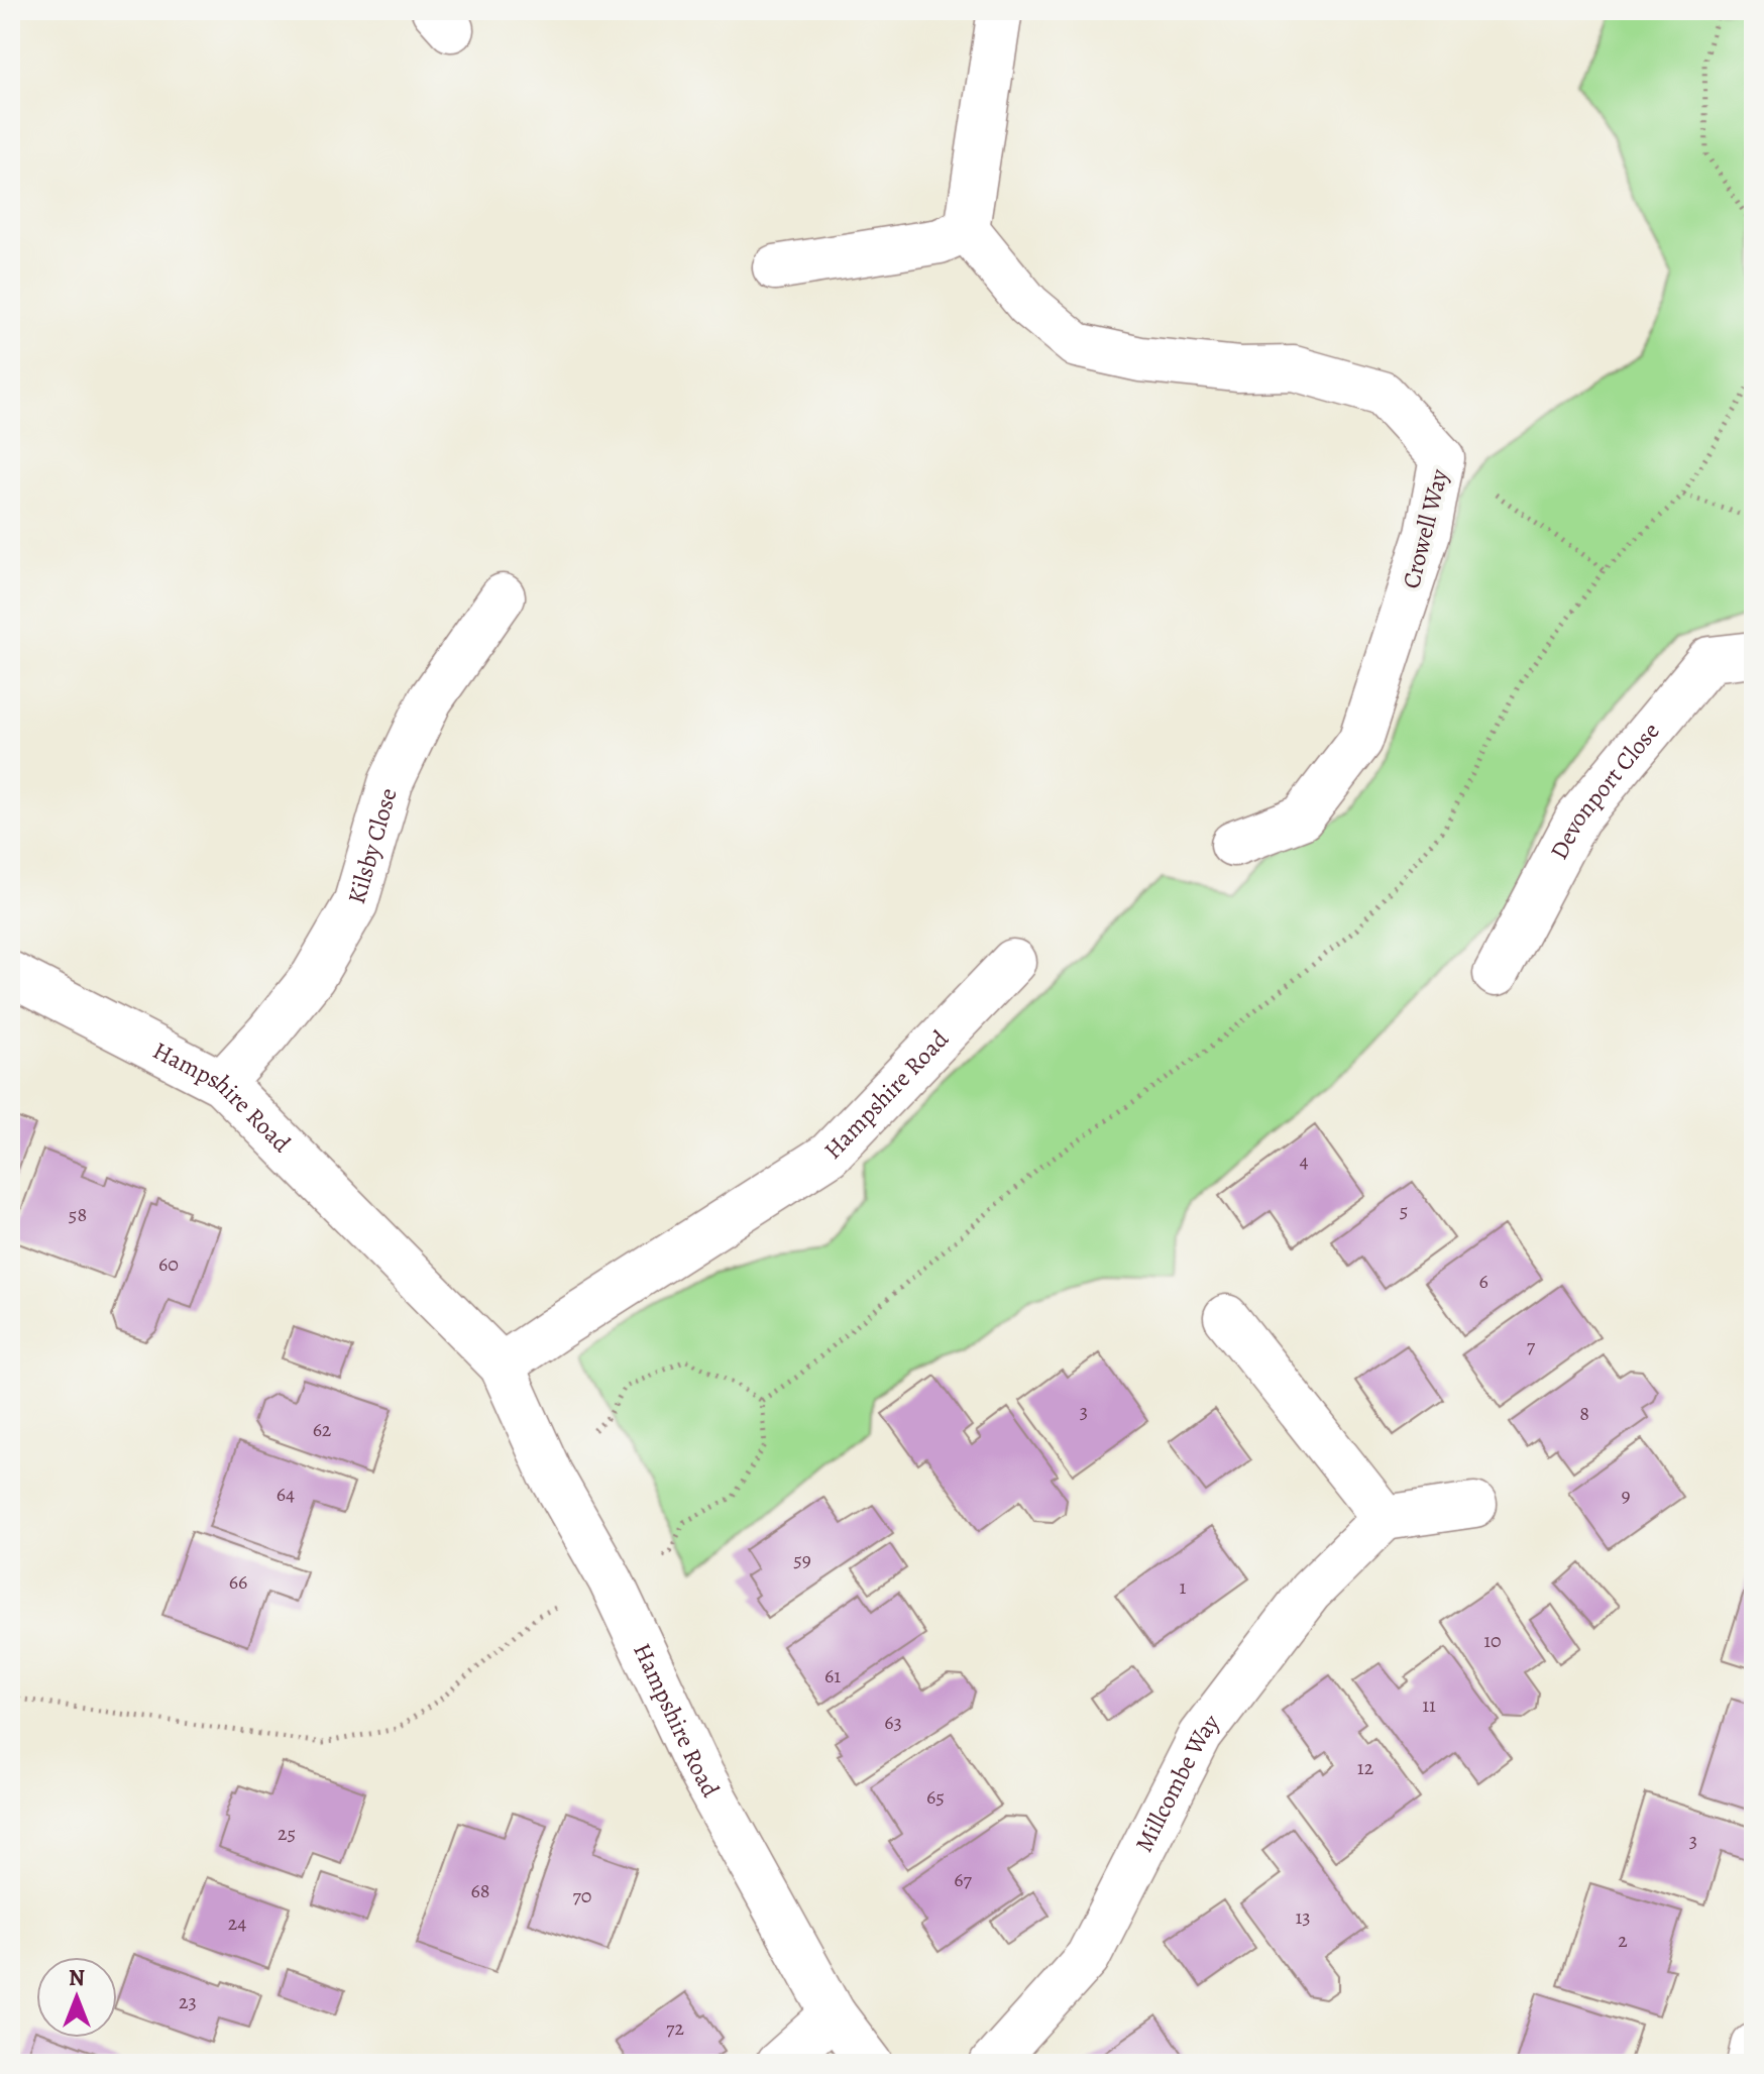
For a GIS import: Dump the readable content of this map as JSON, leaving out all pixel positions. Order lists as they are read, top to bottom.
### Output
{
  "streets": {
    "street": [
      "Crowell Way",
      "Devonport Close",
      "Kilsby Close",
      "Hampshire Road",
      "Millcombe Way"
    ]
  },
  "crossings": [
    ["Kilsby Close", "Hampshire Road"]
  ],
  "house_numbers": [
    "4",
    "5",
    "58",
    "60",
    "6",
    "7",
    "3",
    "8",
    "62",
    "64",
    "9",
    "59",
    "66",
    "1",
    "10",
    "61",
    "11",
    "63",
    "12",
    "65",
    "25",
    "3",
    "67",
    "68",
    "70",
    "13",
    "24",
    "2",
    "23",
    "72"
  ],
  "north": "top"
}
